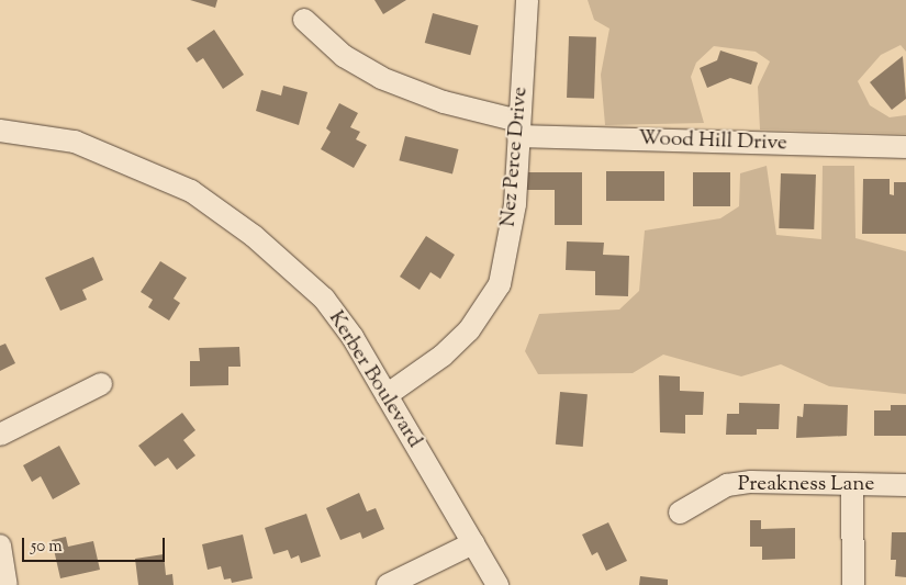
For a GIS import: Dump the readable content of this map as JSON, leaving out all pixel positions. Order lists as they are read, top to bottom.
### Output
{
  "streets": {
    "street": [
      "Wood Hill Drive",
      "Nez Perce Drive",
      "Kerber Boulevard",
      "Preakness Lane"
    ]
  },
  "crossings": [
    ["Wood Hill Drive", "Nez Perce Drive"],
    ["Nez Perce Drive", "Kerber Boulevard"]
  ],
  "scale_bar": "50 m"
}
